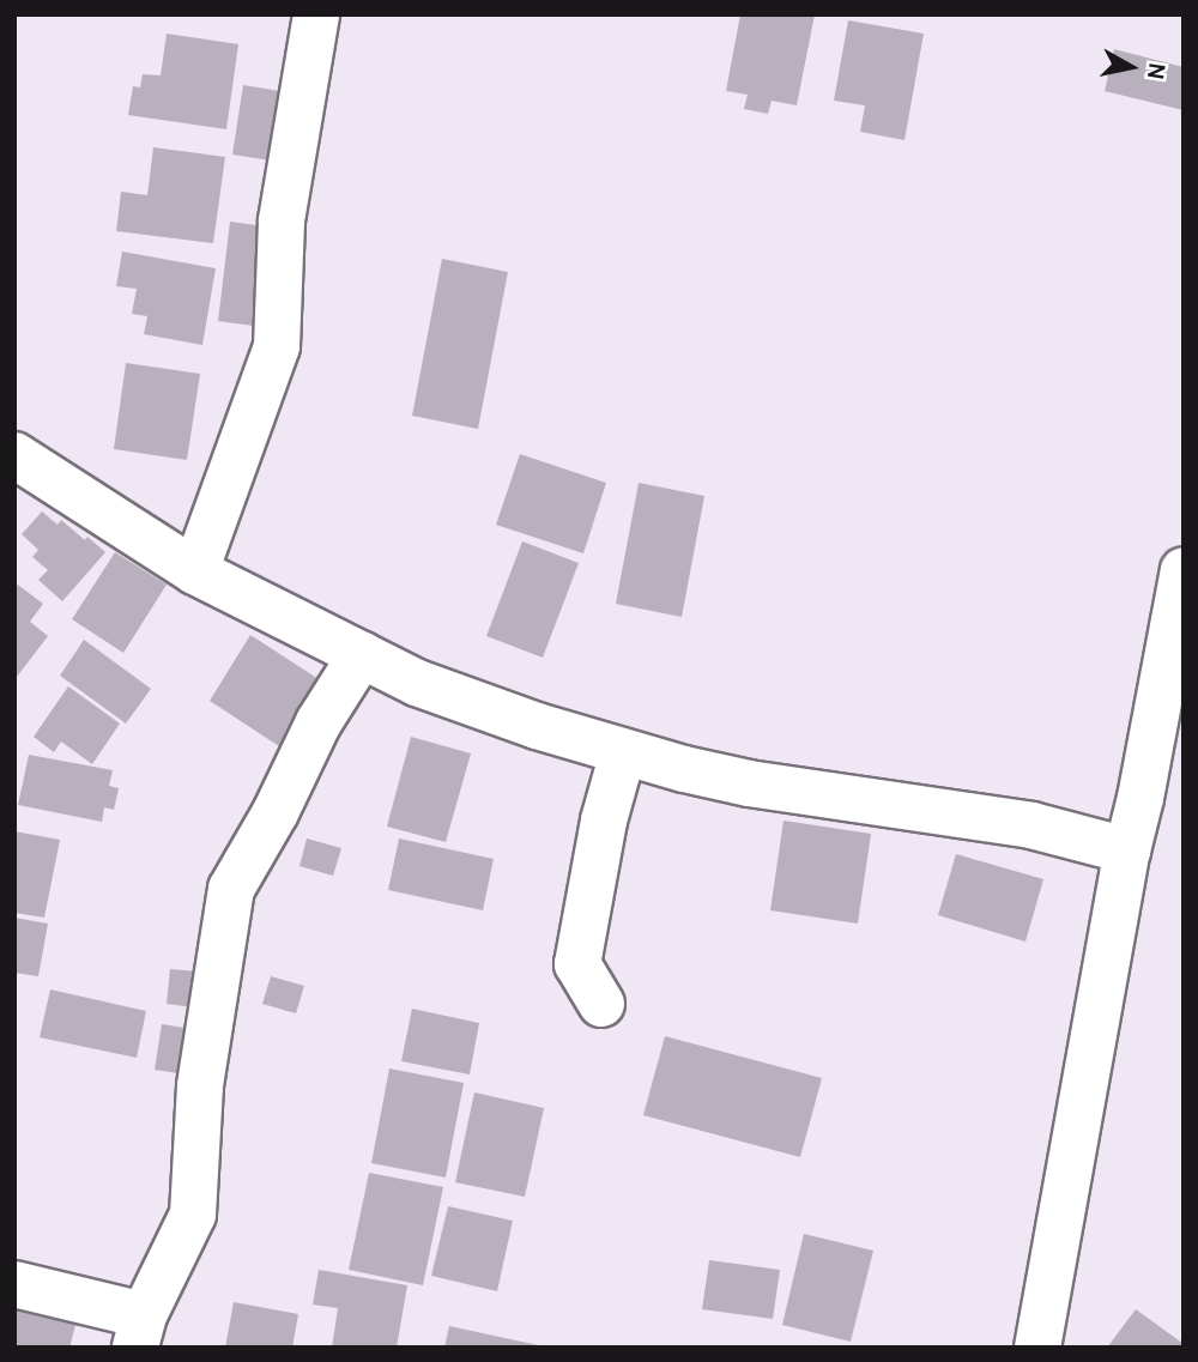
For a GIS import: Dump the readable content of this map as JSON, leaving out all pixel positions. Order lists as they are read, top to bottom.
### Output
{
  "north": "right"
}
